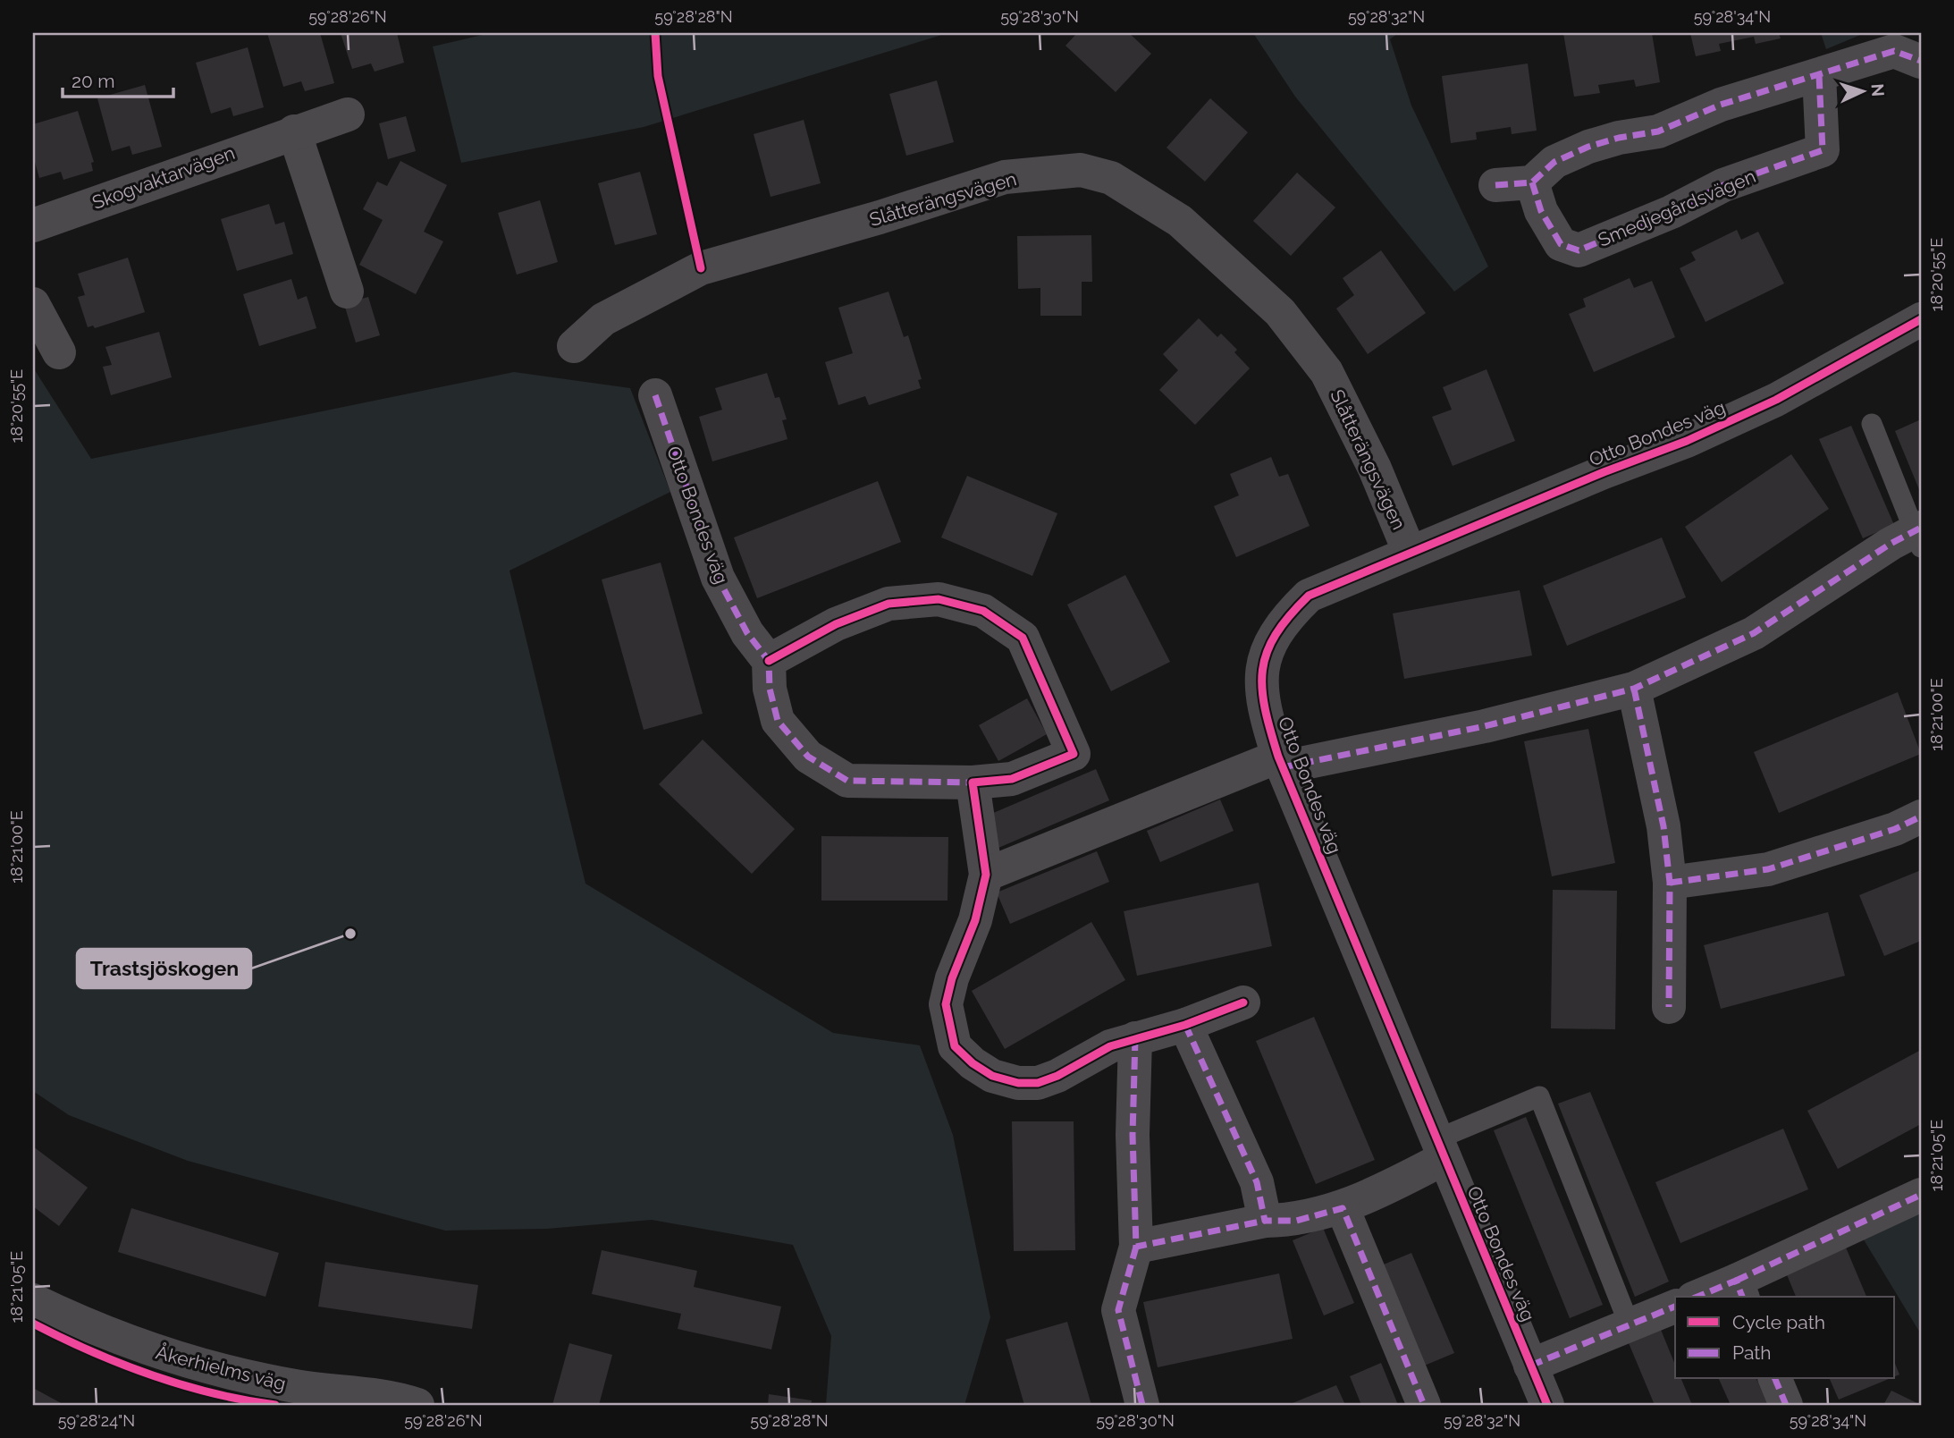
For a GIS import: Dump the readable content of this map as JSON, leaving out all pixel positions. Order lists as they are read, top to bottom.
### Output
{
  "streets": {
    "street": [
      "Skogvaktarvägen",
      "Slåtterängsvägen",
      "Smedjegårdsvägen",
      "Otto Bondes väg",
      "Åkerhielms väg"
    ]
  },
  "crossings": [
    ["Slåtterängsvägen", "Otto Bondes väg"]
  ],
  "places": ["Trastsjöskogen"],
  "legend": ["Cycle path", "Path"],
  "scale_bar": "20 m",
  "north": "right",
  "coordinates": [
    "59°28'26\"N",
    "59°28'28\"N",
    "59°28'30\"N",
    "59°28'32\"N",
    "59°28'34\"N",
    "18°20'55\"E",
    "18°21'00\"E",
    "18°21'05\"E",
    "59°28'24\"N"
  ]
}
